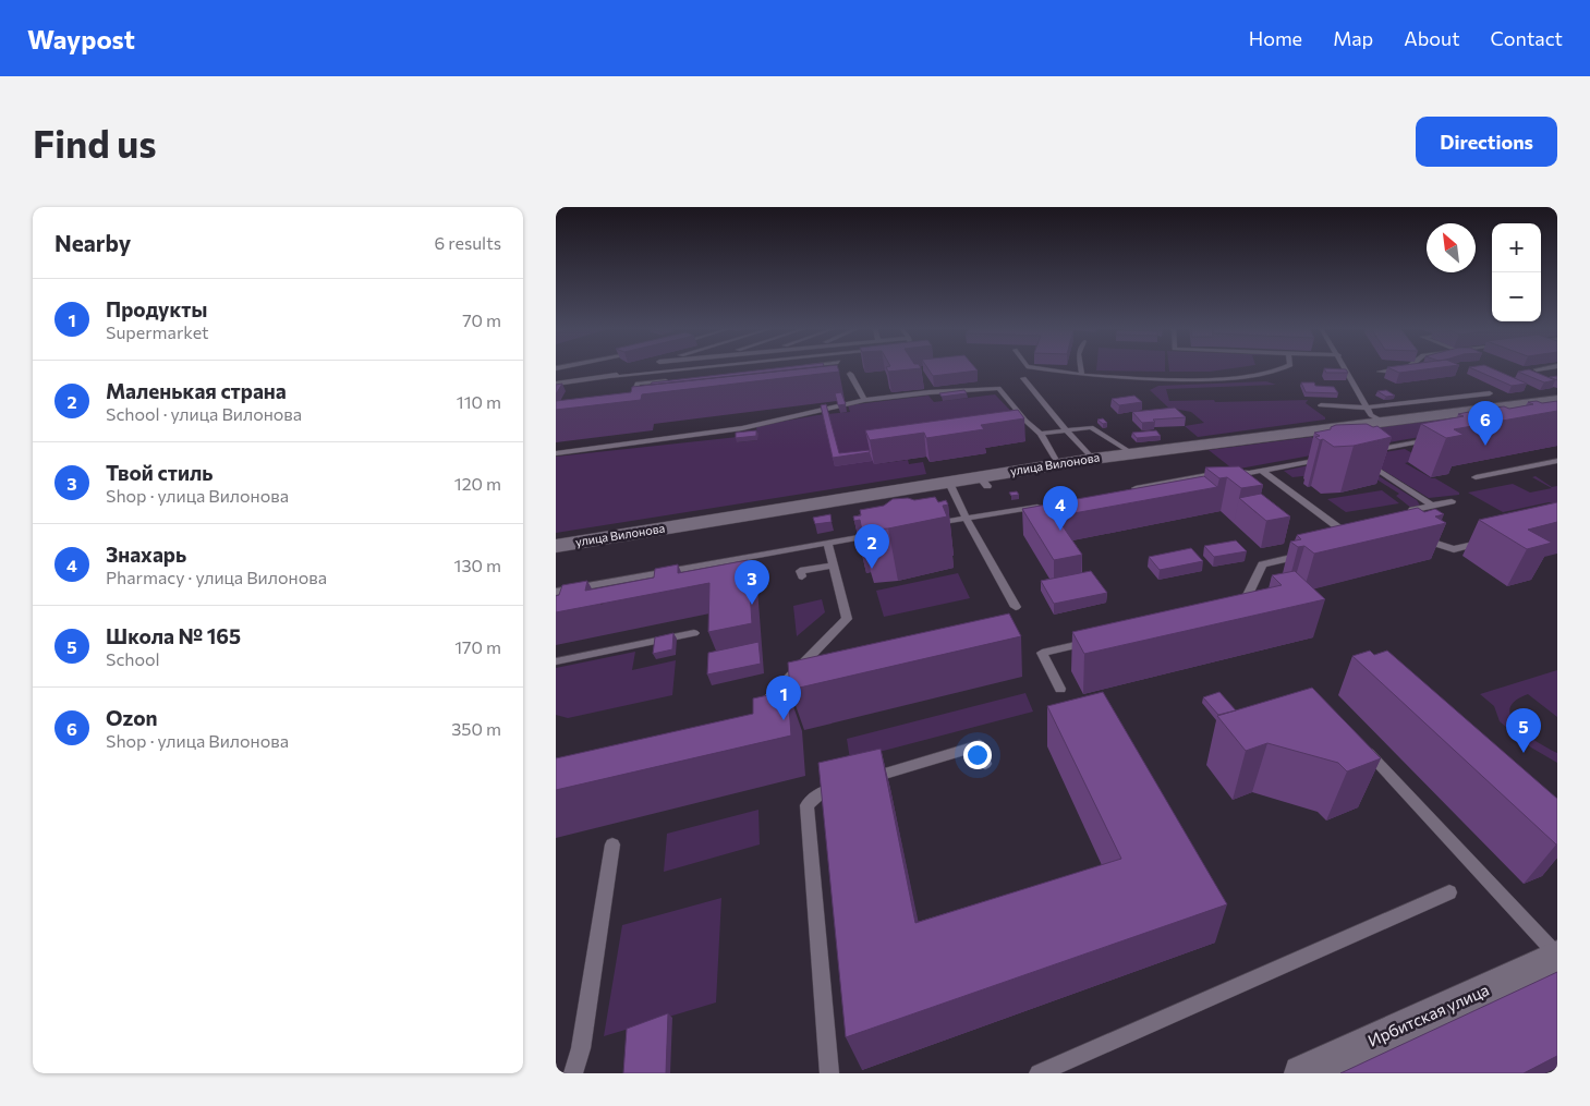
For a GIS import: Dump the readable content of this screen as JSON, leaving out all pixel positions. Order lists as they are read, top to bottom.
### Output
{
  "streets": {
    "street": ["улица Вилонова", "Ирбитская улица"]
  },
  "north": "top left",
  "page": {
    "header": "Waypost",
    "nav": [
      "Home",
      "Map",
      "About",
      "Contact"
    ],
    "buttons": "Directions",
    "title": "Find us",
    "heading": ["Nearby", "6 results"],
    "map_buttons": ["+", "−"],
    "list": [
      {
        "mark": "1",
        "name": "Продукты",
        "note": "Supermarket",
        "value": "70 m"
      },
      {
        "mark": "2",
        "name": "Маленькая страна",
        "note": "School · улица Вилонова",
        "value": "110 m"
      },
      {
        "mark": "3",
        "name": "Твой стиль",
        "note": "Shop · улица Вилонова",
        "value": "120 m"
      },
      {
        "mark": "4",
        "name": "Знахарь",
        "note": "Pharmacy · улица Вилонова",
        "value": "130 m"
      },
      {
        "mark": "5",
        "name": "Школа № 165",
        "note": "School",
        "value": "170 m"
      },
      {
        "mark": "6",
        "name": "Ozon",
        "note": "Shop · улица Вилонова",
        "value": "350 m"
      }
    ],
    "pins": [
      "6",
      "4",
      "2",
      "3",
      "1",
      "5"
    ]
  }
}
